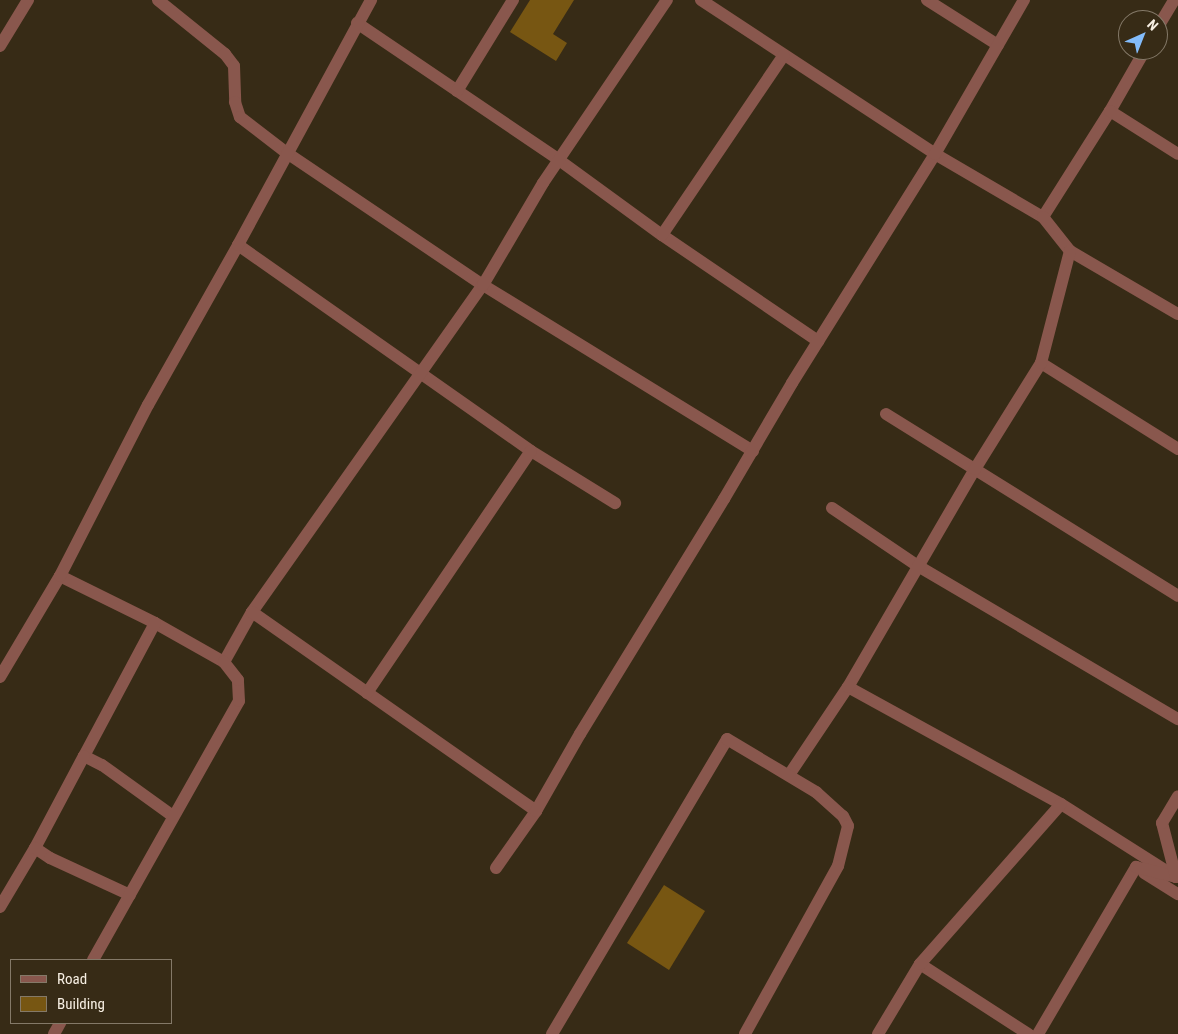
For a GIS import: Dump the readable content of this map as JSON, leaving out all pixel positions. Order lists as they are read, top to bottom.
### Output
{
  "legend": ["Road", "Building"],
  "north": "top right"
}
